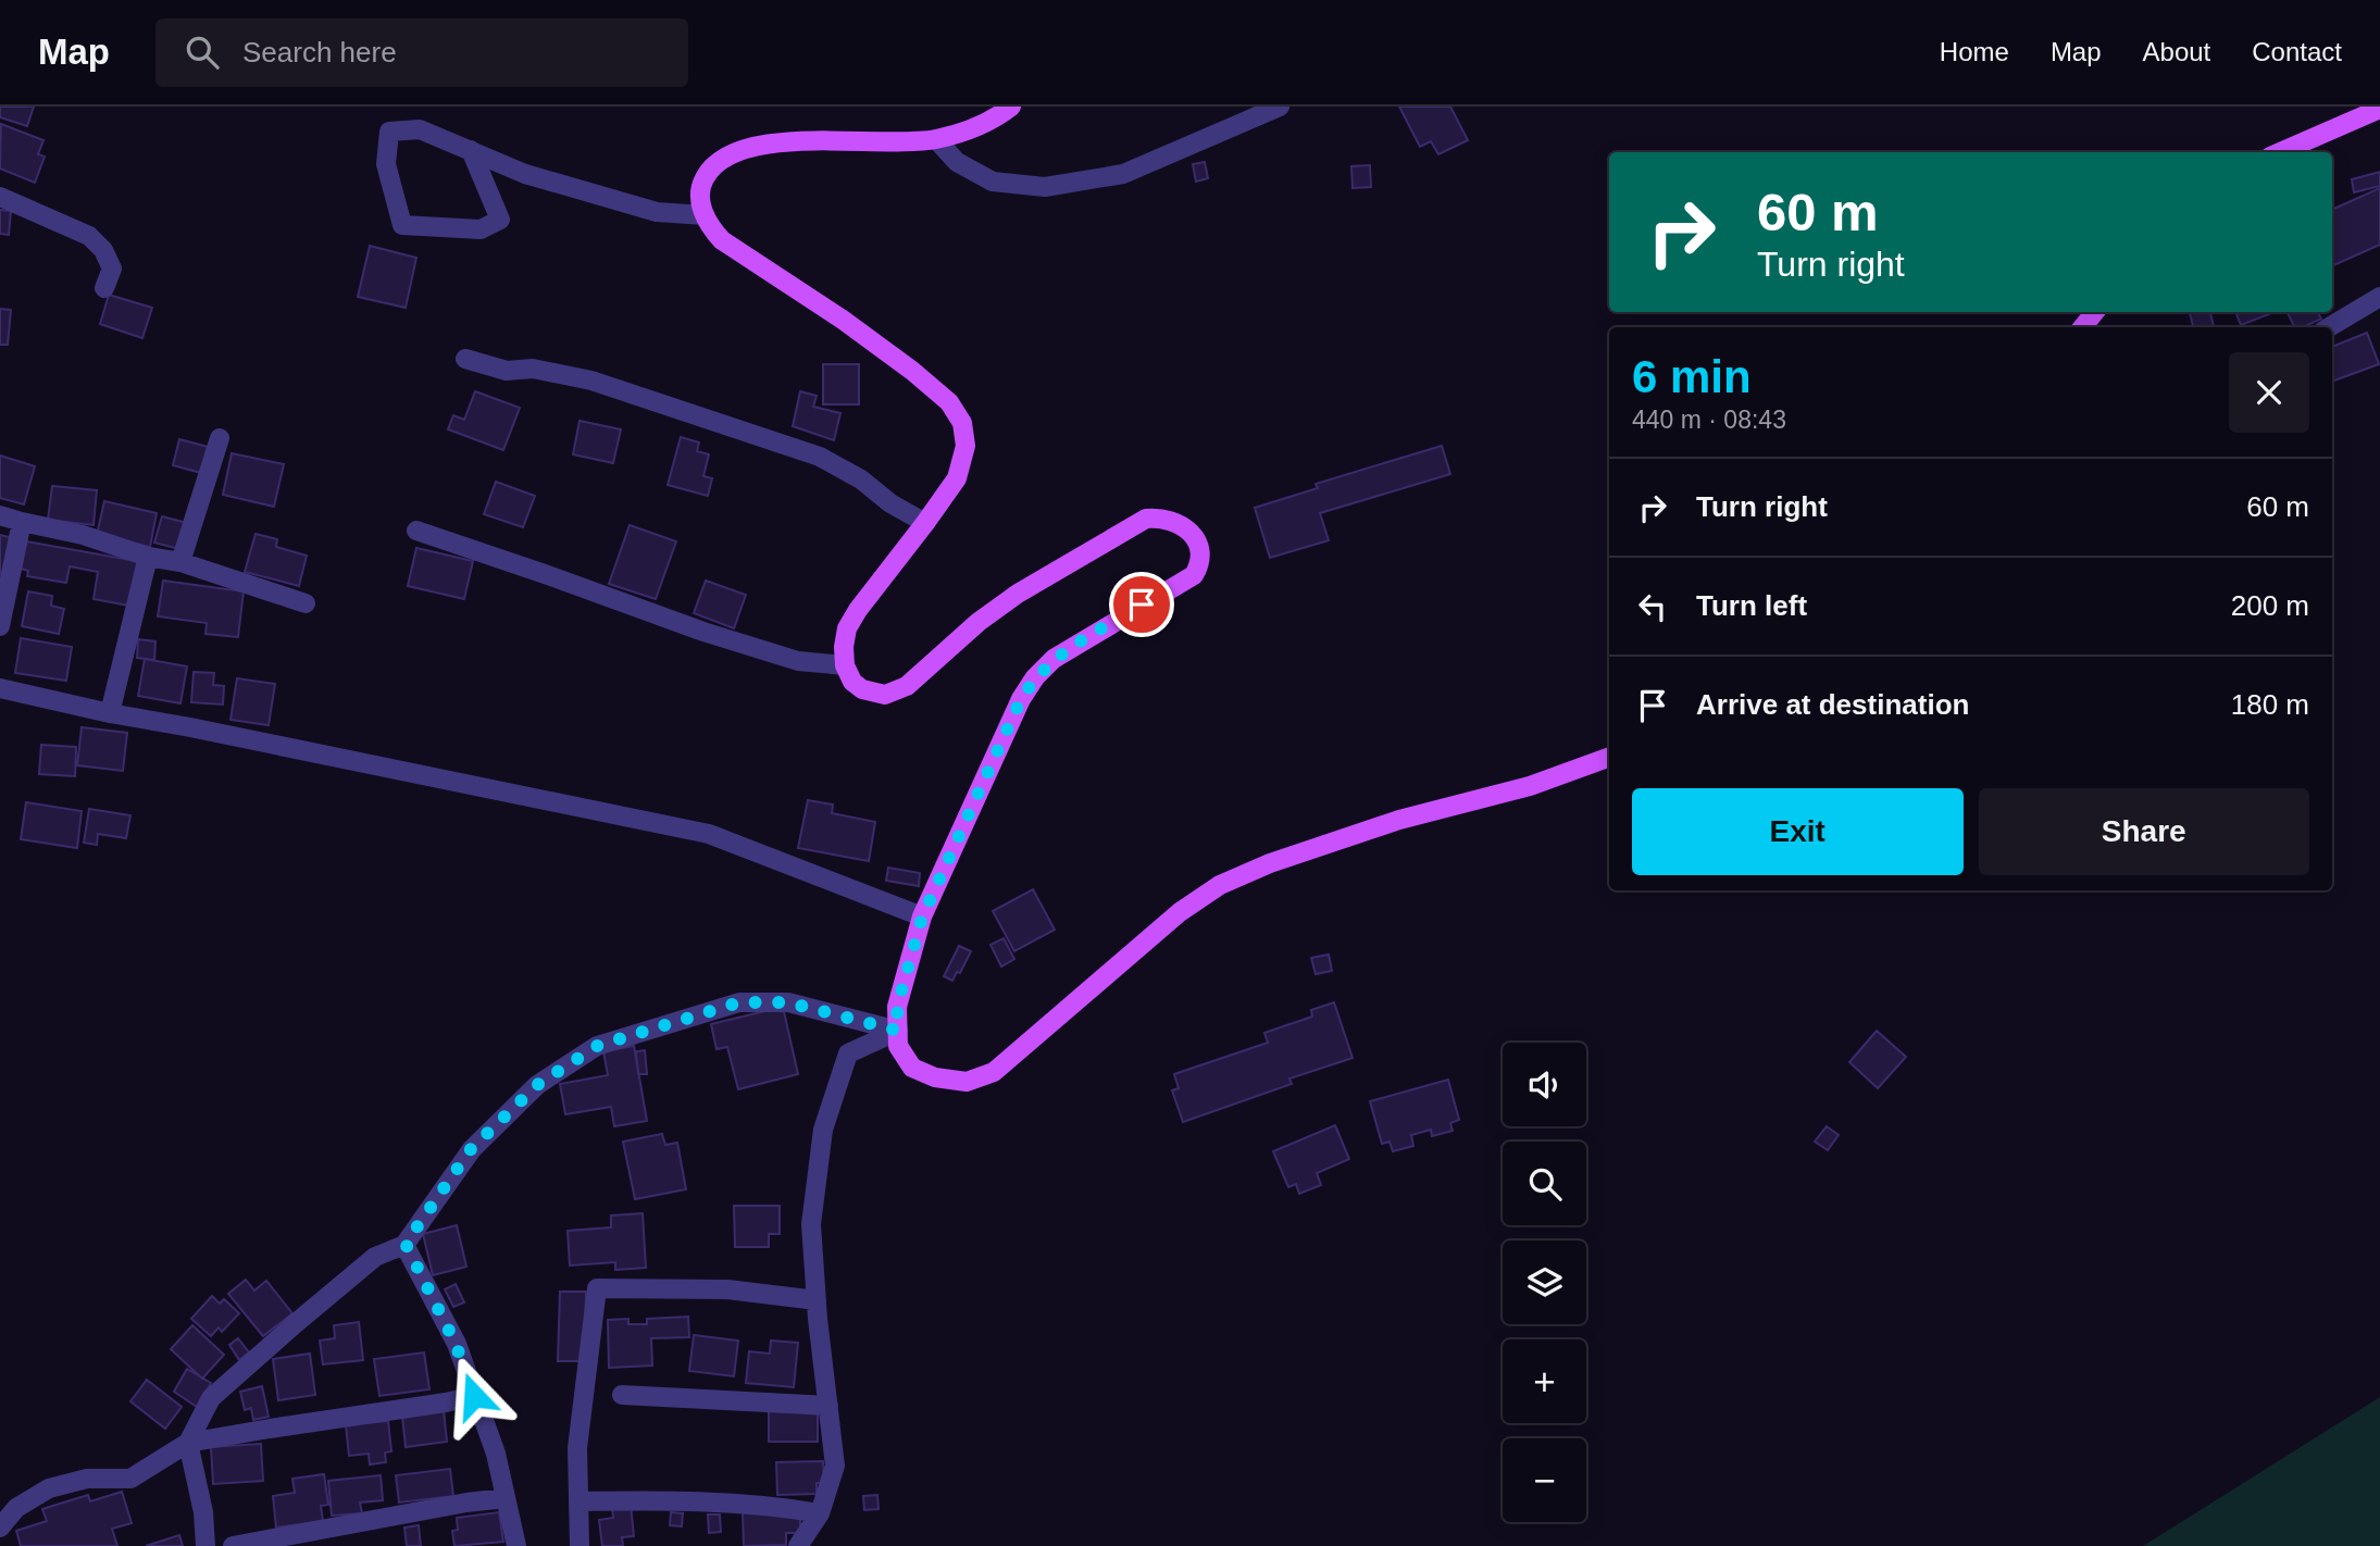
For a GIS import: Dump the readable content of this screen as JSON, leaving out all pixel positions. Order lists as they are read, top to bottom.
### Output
{
  "page": {
    "header": "Map",
    "search": "Search here",
    "nav": [
      "Home",
      "Map",
      "About",
      "Contact"
    ],
    "turn": ["60 m", "Turn right"],
    "heading": ["6 min", "440 m · 08:43"],
    "list": [
      {
        "name": "Turn right",
        "value": "60 m"
      },
      {
        "name": "Turn left",
        "value": "200 m"
      },
      {
        "name": "Arrive at destination",
        "value": "180 m"
      }
    ],
    "buttons": ["Exit", "Share"],
    "map_buttons": ["+", "−"]
  }
}
